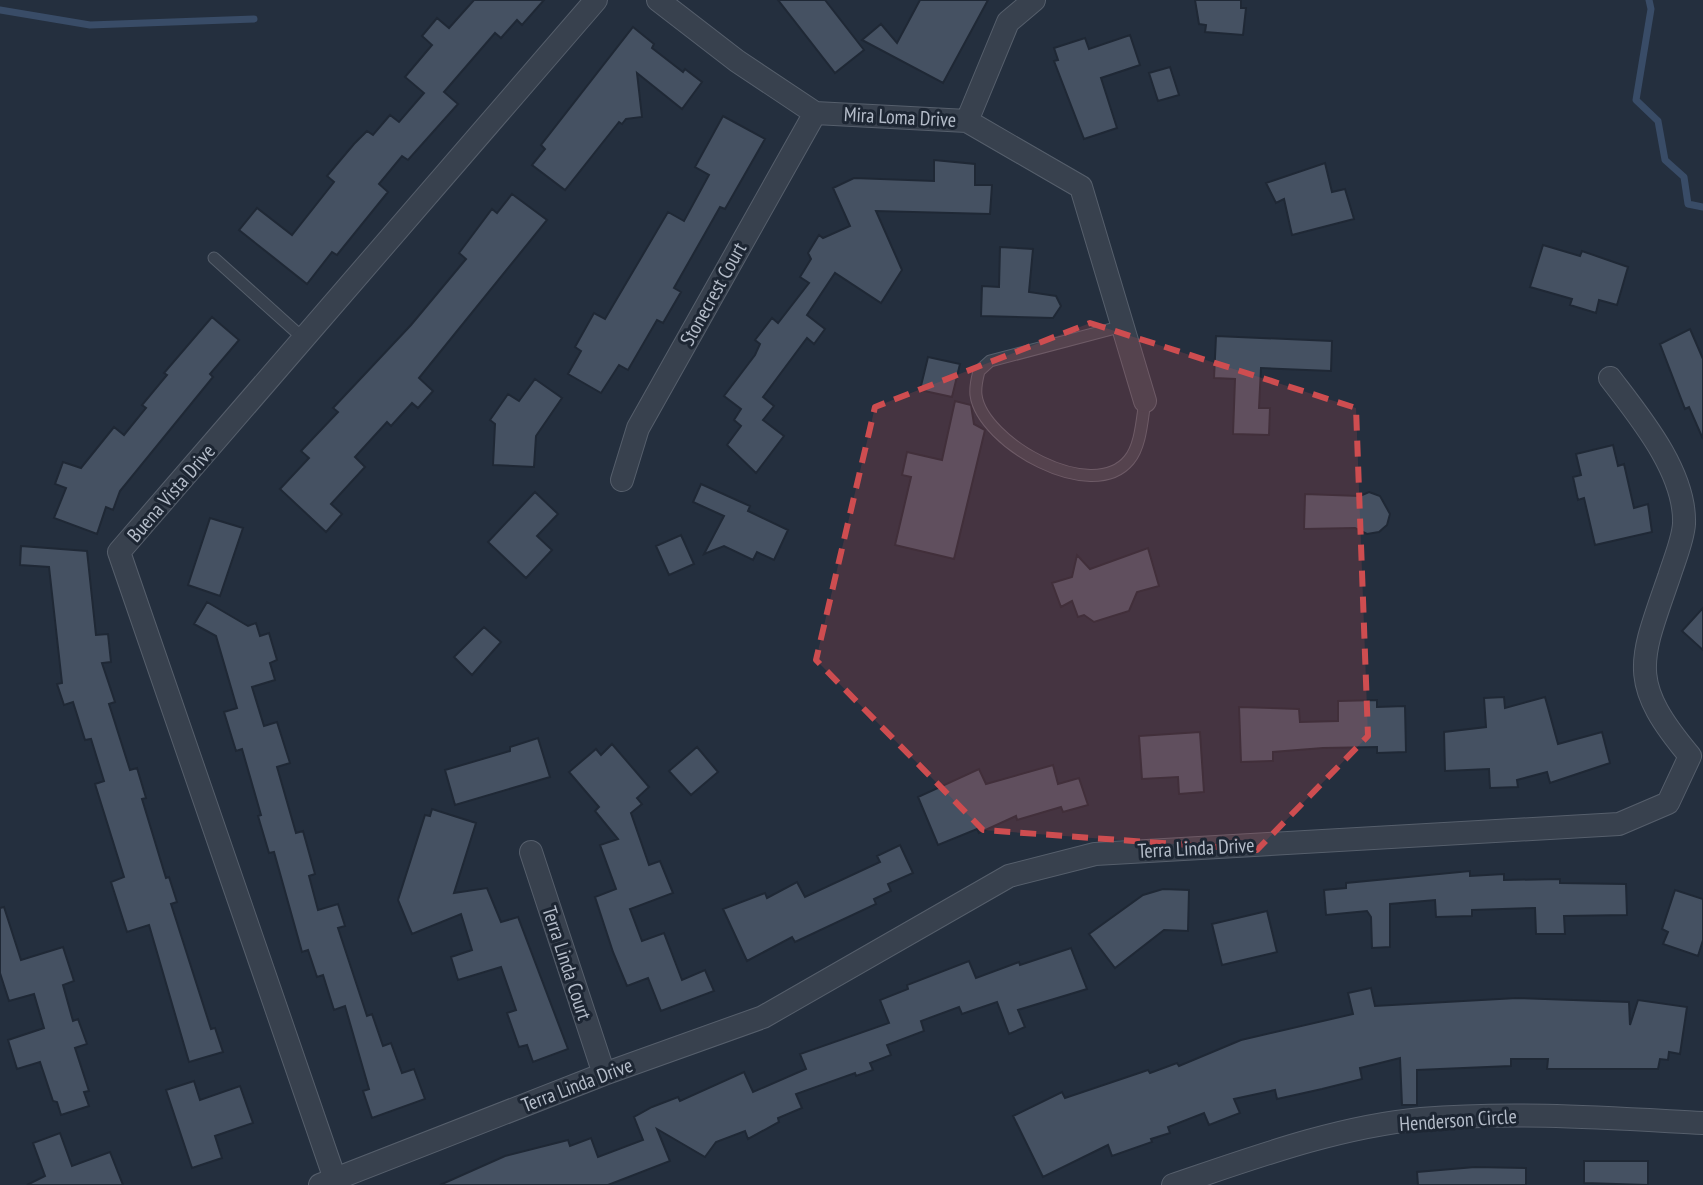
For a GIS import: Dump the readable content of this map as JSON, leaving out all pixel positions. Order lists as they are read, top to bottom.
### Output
{
  "streets": {
    "street": [
      "Mira Loma Drive",
      "Stonecrest Court",
      "Buena Vista Drive",
      "Terra Linda Drive",
      "Terra Linda Court",
      "Henderson Circle"
    ]
  },
  "crossings": [
    ["Mira Loma Drive", "Stonecrest Court"],
    ["Buena Vista Drive", "Terra Linda Drive"],
    ["Terra Linda Drive", "Terra Linda Court"]
  ]
}
